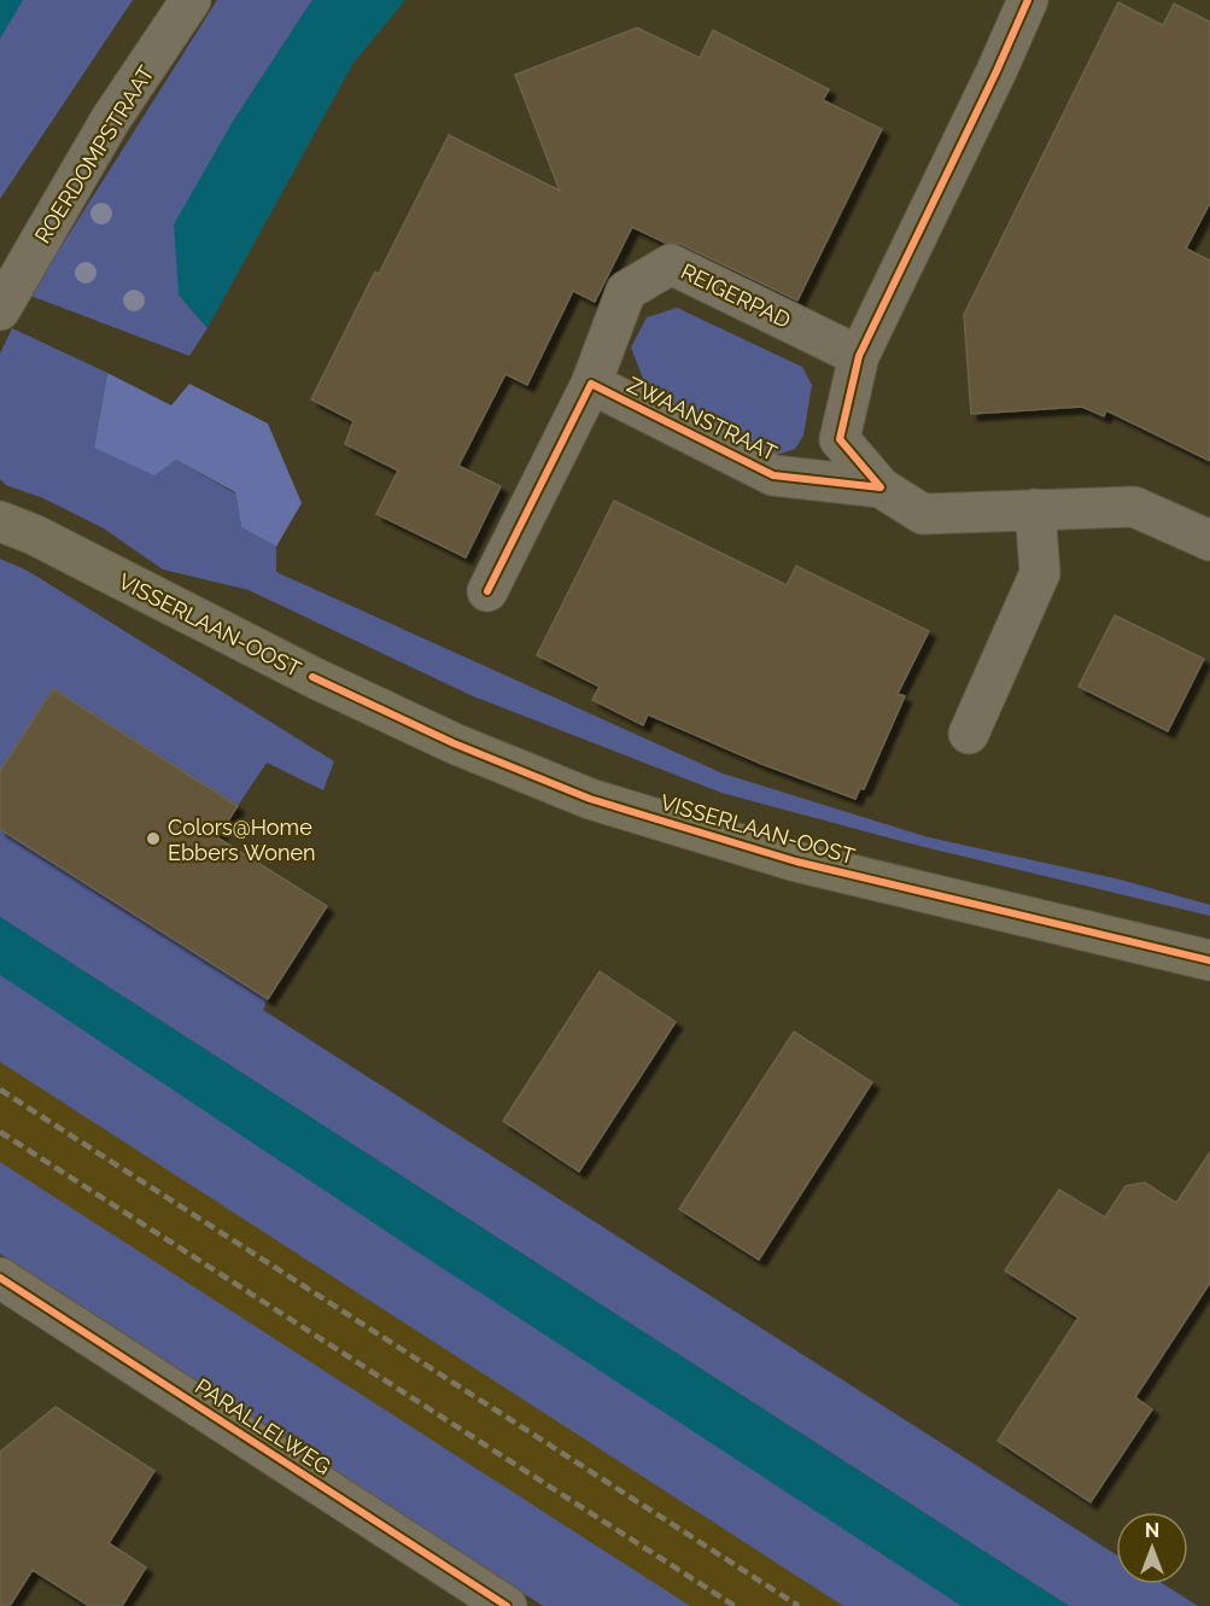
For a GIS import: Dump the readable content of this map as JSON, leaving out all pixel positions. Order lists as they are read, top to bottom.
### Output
{
  "streets": {
    "street": [
      "ROERDOMPSTRAAT",
      "REIGERPAD",
      "ZWAANSTRAAT",
      "VISSERLAAN-OOST",
      "PARALLELWEG"
    ]
  },
  "crossings": [
    ["REIGERPAD", "ZWAANSTRAAT"]
  ],
  "places": ["Colors@Home Ebbers Wonen"],
  "north": "top"
}
